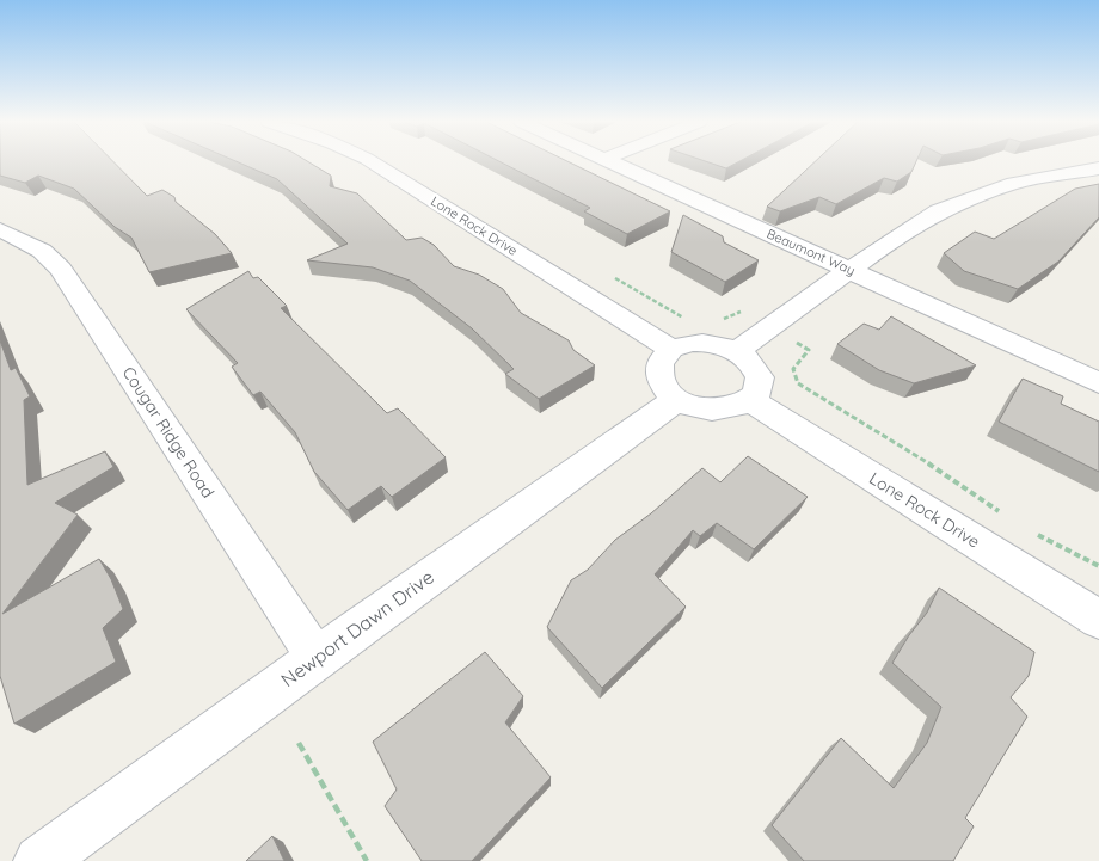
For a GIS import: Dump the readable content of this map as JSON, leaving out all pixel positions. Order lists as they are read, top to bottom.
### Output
{
  "streets": {
    "street": [
      "Lone Rock Drive",
      "Beaumont Way",
      "Cougar Ridge Road",
      "Newport Dawn Drive"
    ]
  },
  "crossings": [
    ["Lone Rock Drive", "Newport Dawn Drive"],
    ["Cougar Ridge Road", "Newport Dawn Drive"]
  ]
}
